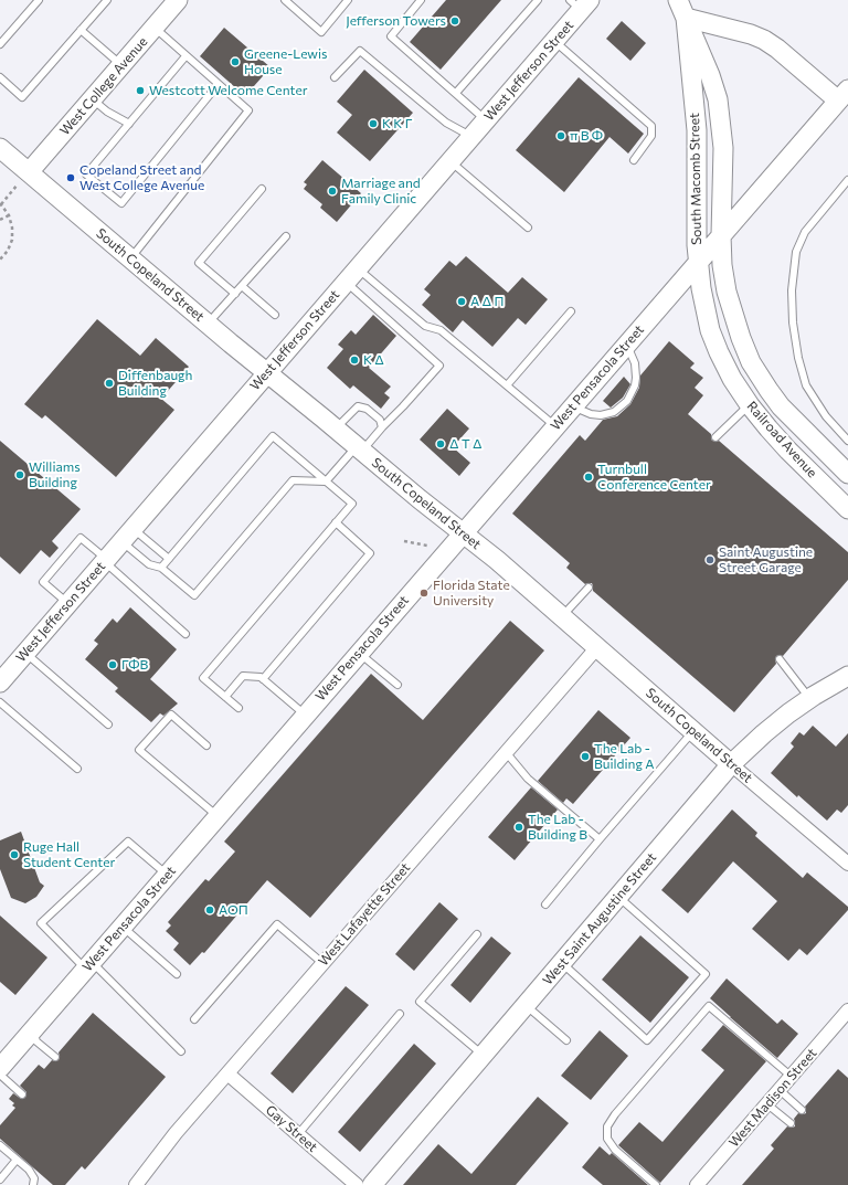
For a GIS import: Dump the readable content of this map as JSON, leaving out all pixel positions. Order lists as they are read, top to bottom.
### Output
{
  "streets": {
    "main road": [
      "West Jefferson Street",
      "West College Avenue",
      "South Macomb Street",
      "South Copeland Street",
      "West Pensacola Street",
      "Railroad Avenue",
      "West Saint Augustine Street"
    ],
    "street": ["West Lafayette Street", "West Madison Street", "Gay Street"]
  },
  "crossings": [
    ["West Jefferson Street", "South Copeland Street"],
    ["West College Avenue", "South Copeland Street"],
    ["South Macomb Street", "West Pensacola Street"],
    ["South Macomb Street", "Railroad Avenue"],
    ["South Copeland Street", "West Pensacola Street"],
    ["South Copeland Street", "West Lafayette Street"],
    ["South Copeland Street", "West Saint Augustine Street"],
    ["West Pensacola Street", "Railroad Avenue"],
    ["West Lafayette Street", "Gay Street"]
  ],
  "places": [
    "Jefferson Towers",
    "Greene-Lewis House",
    "Westcott Welcome Center",
    "Κ Κ Γ",
    "π Β Φ",
    "Copeland Street and West College Avenue",
    "Marriage and Family Clinic",
    "Α Δ Π",
    "Κ Δ",
    "Diffenbaugh Building",
    "Δ Τ Δ",
    "Williams Building",
    "Turnbull Conference Center",
    "Saint Augustine Street Garage",
    "Florida State University",
    "ΓΦΒ",
    "The Lab - Building A",
    "The Lab - Building B",
    "Ruge Hall Student Center",
    "ΑΟΠ"
  ]
}
